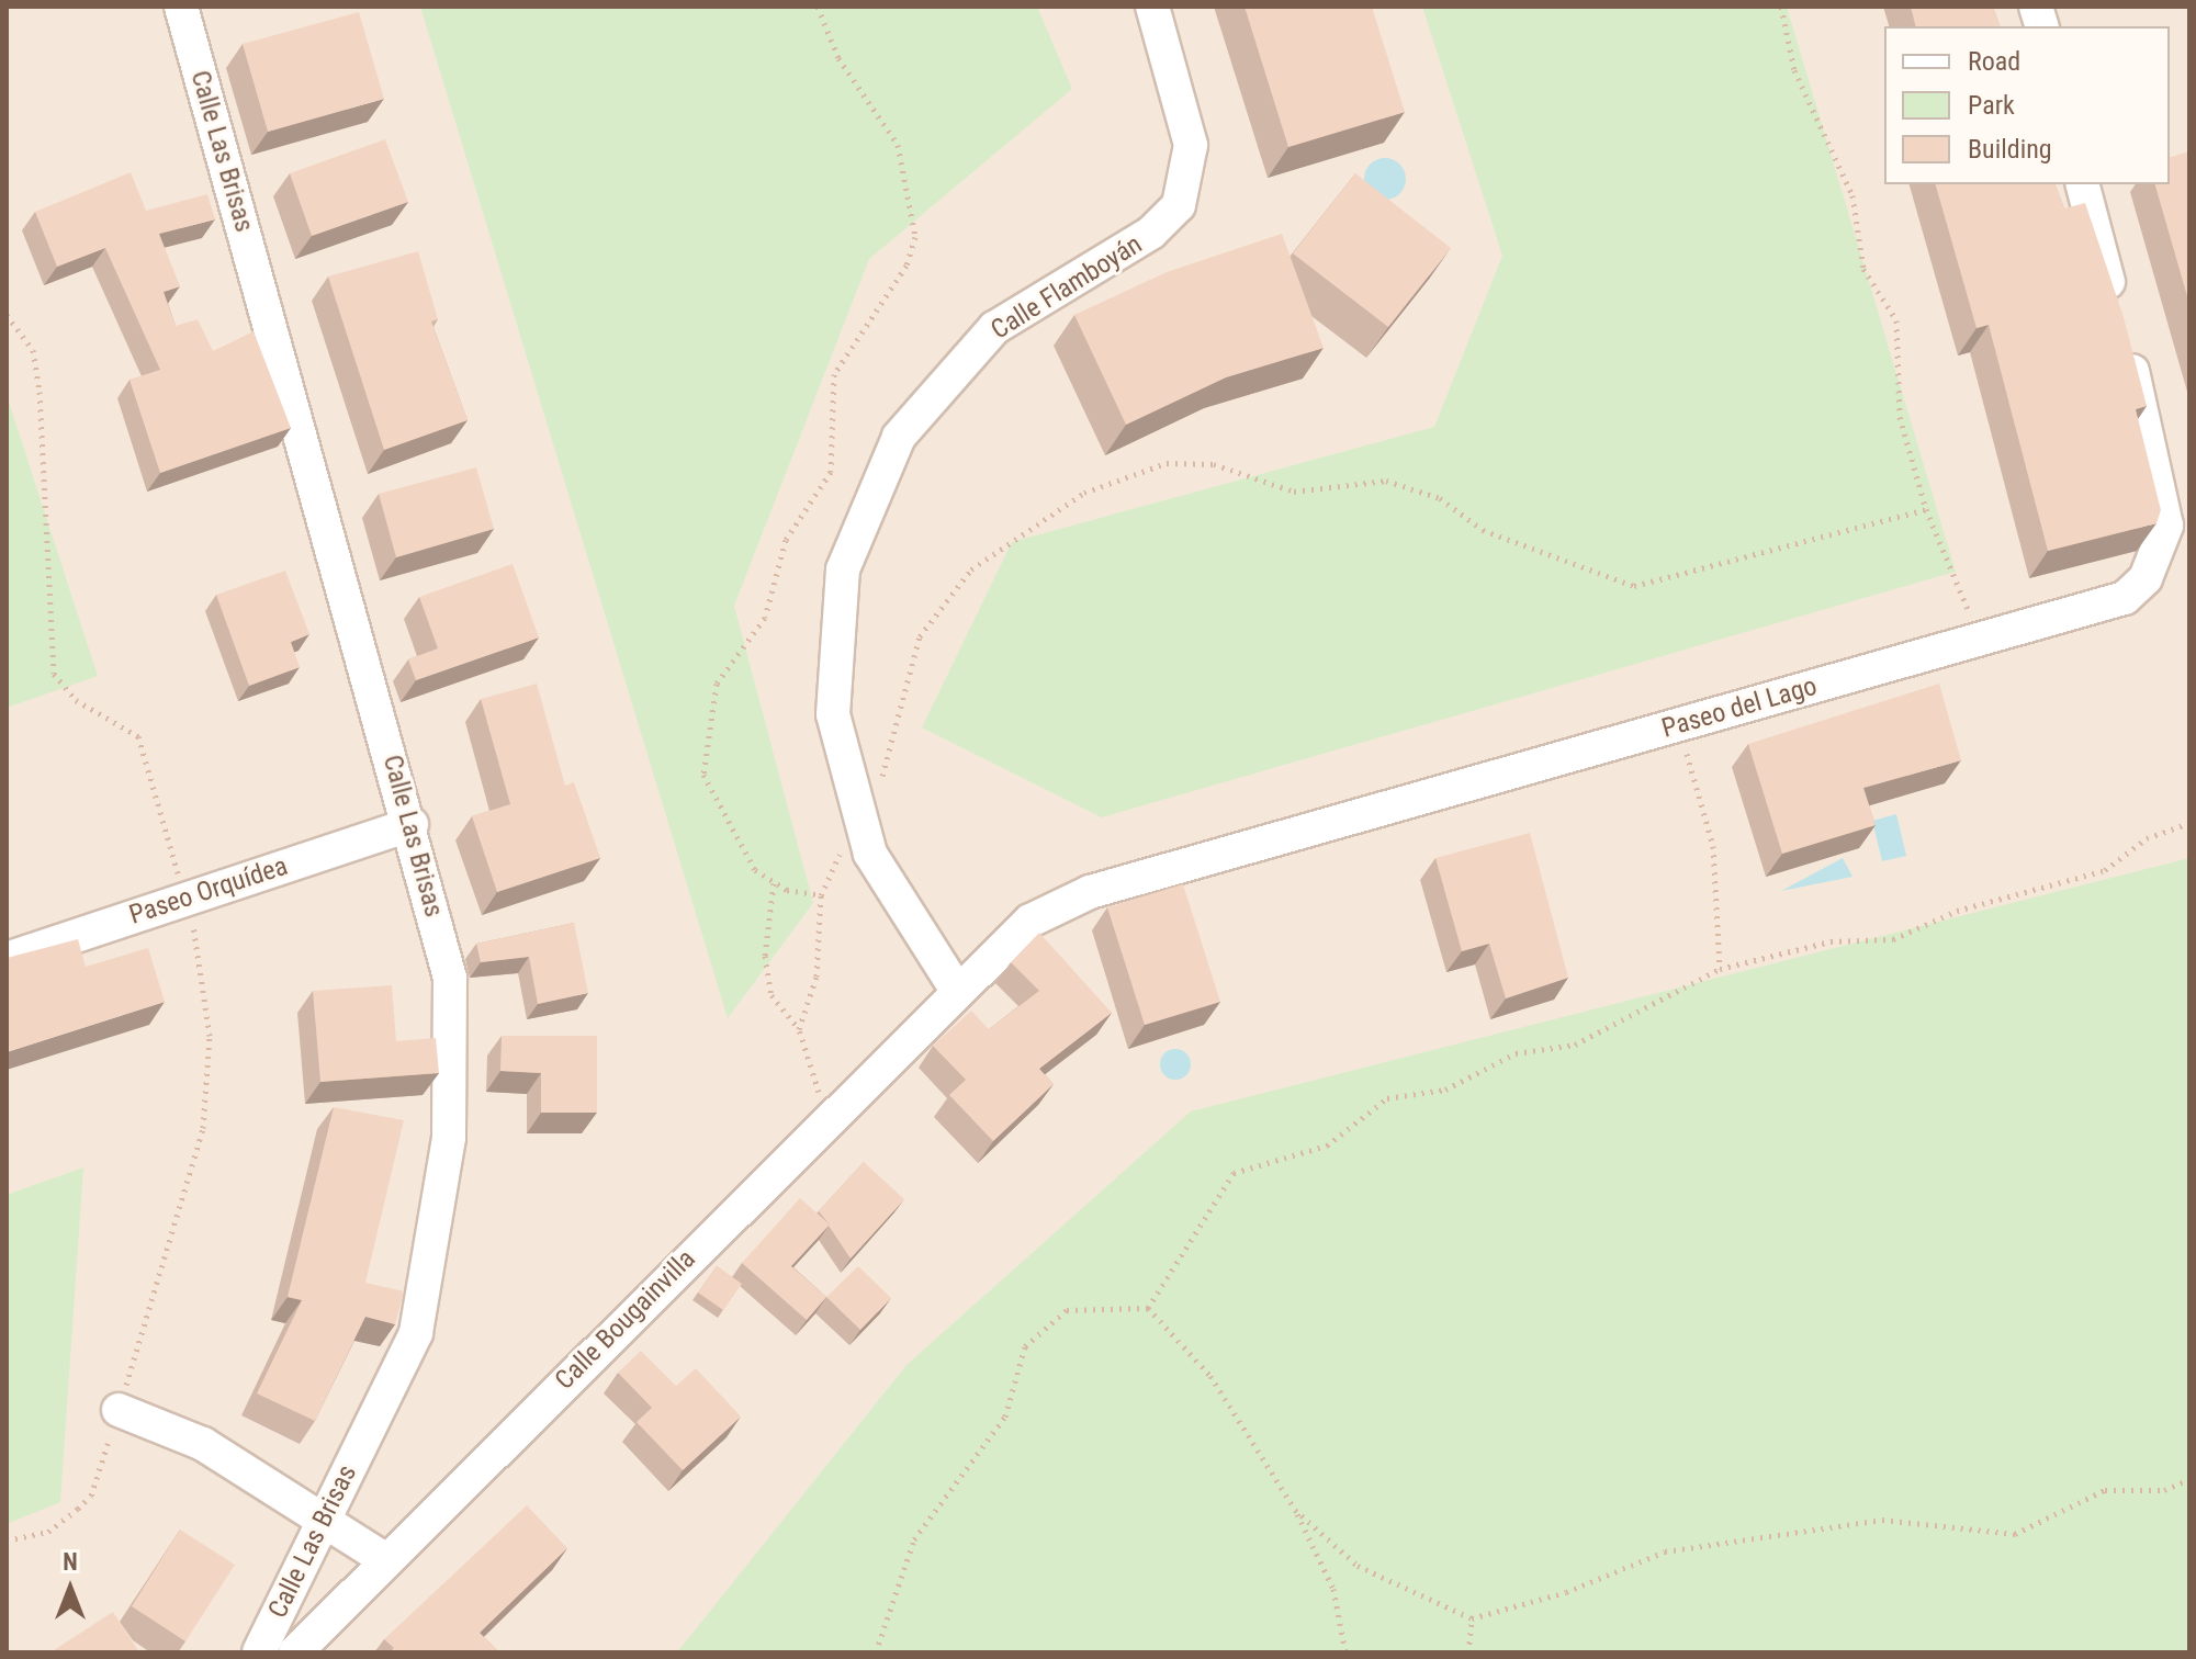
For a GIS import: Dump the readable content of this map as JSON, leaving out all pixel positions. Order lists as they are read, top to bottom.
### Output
{
  "streets": {
    "street": [
      "Calle Las Brisas",
      "Calle Flamboyán",
      "Paseo del Lago",
      "Paseo Orquídea",
      "Calle Bougainvilla"
    ]
  },
  "crossings": [
    ["Calle Las Brisas", "Paseo Orquídea"],
    ["Calle Flamboyán", "Paseo del Lago"],
    ["Calle Flamboyán", "Calle Bougainvilla"],
    ["Paseo del Lago", "Calle Bougainvilla"]
  ],
  "legend": ["Road", "Park", "Building"],
  "north": "top"
}
